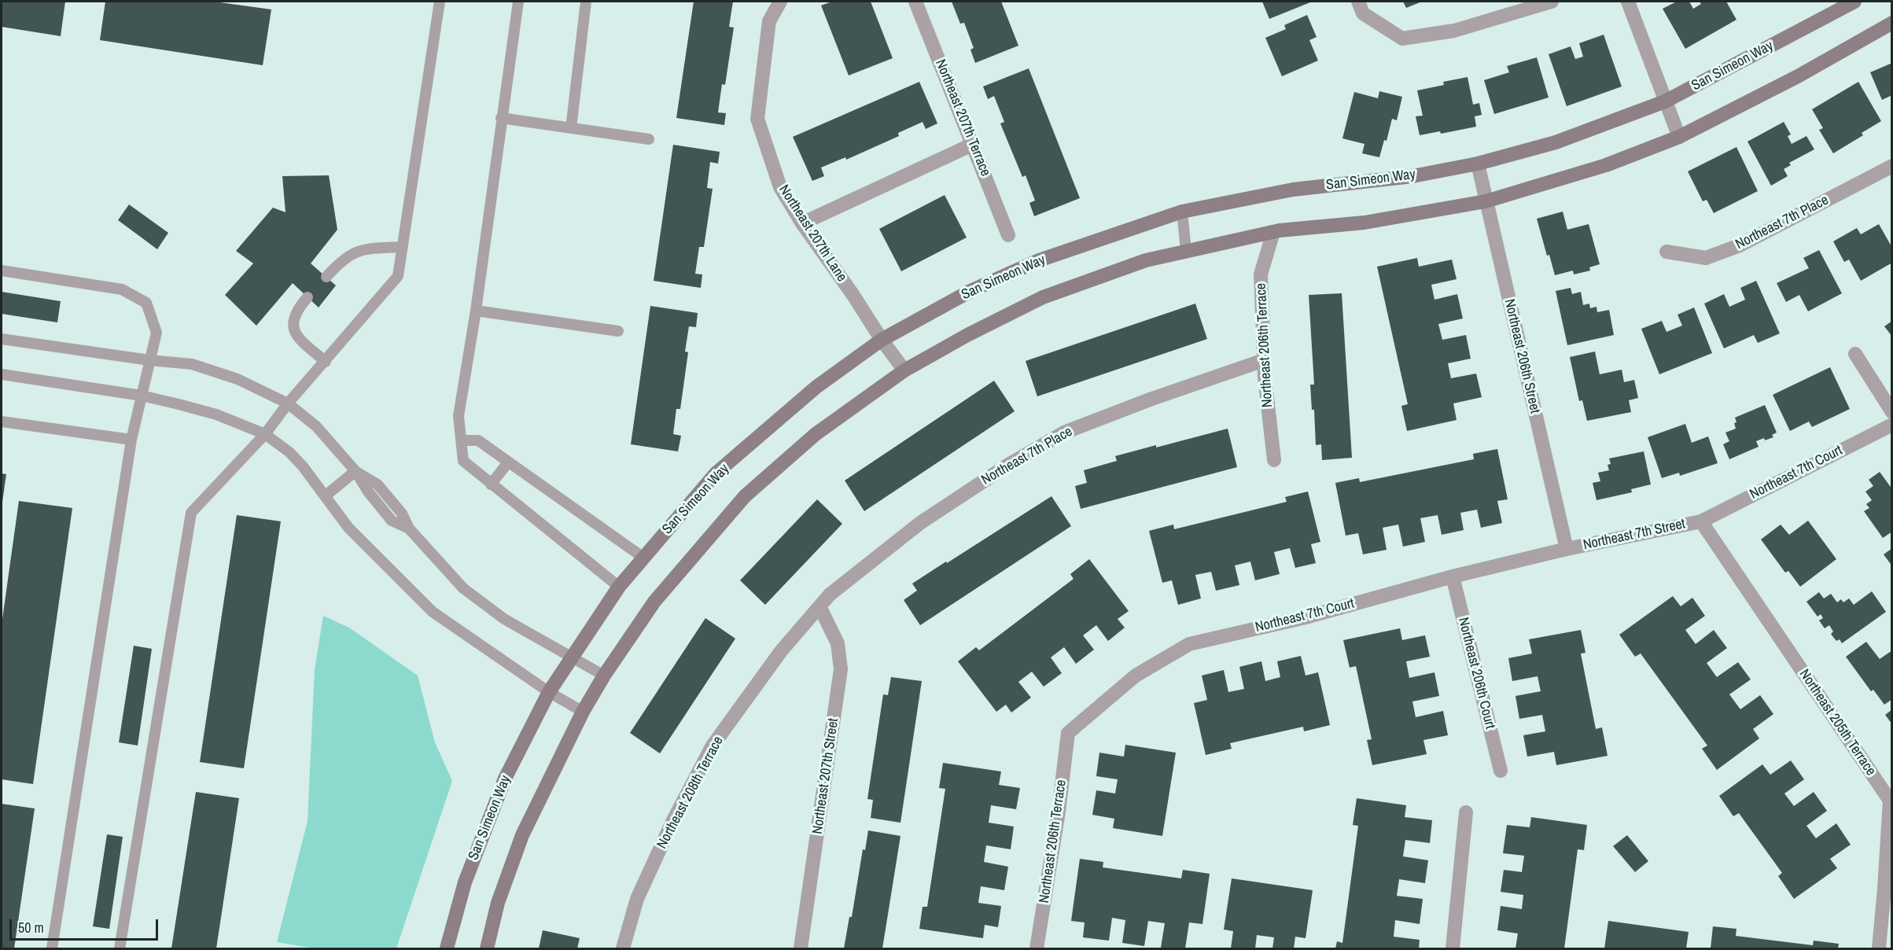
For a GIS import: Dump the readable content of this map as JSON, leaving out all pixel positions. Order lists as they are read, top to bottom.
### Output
{
  "streets": {
    "street": [
      "San Simeon Way",
      "Northeast 207th Terrace",
      "Northeast 7th Place",
      "Northeast 207th Lane",
      "Northeast 206th Terrace",
      "Northeast 206th Street",
      "Northeast 7th Court",
      "Northeast 7th Street",
      "Northeast 206th Court",
      "Northeast 205th Terrace",
      "Northeast 207th Street",
      "Northeast 208th Terrace"
    ]
  },
  "crossings": [
    ["San Simeon Way", "Northeast 207th Lane"],
    ["San Simeon Way", "Northeast 206th Street"],
    ["Northeast 7th Place", "Northeast 206th Terrace"],
    ["Northeast 7th Place", "Northeast 207th Street"],
    ["Northeast 7th Place", "Northeast 208th Terrace"],
    ["Northeast 206th Terrace", "Northeast 7th Court"],
    ["Northeast 206th Street", "Northeast 7th Court"],
    ["Northeast 206th Street", "Northeast 7th Street"],
    ["Northeast 7th Court", "Northeast 7th Street"],
    ["Northeast 7th Court", "Northeast 206th Court"],
    ["Northeast 7th Court", "Northeast 205th Terrace"],
    ["Northeast 7th Street", "Northeast 205th Terrace"],
    ["Northeast 207th Street", "Northeast 208th Terrace"]
  ],
  "scale_bar": "50 m"
}
